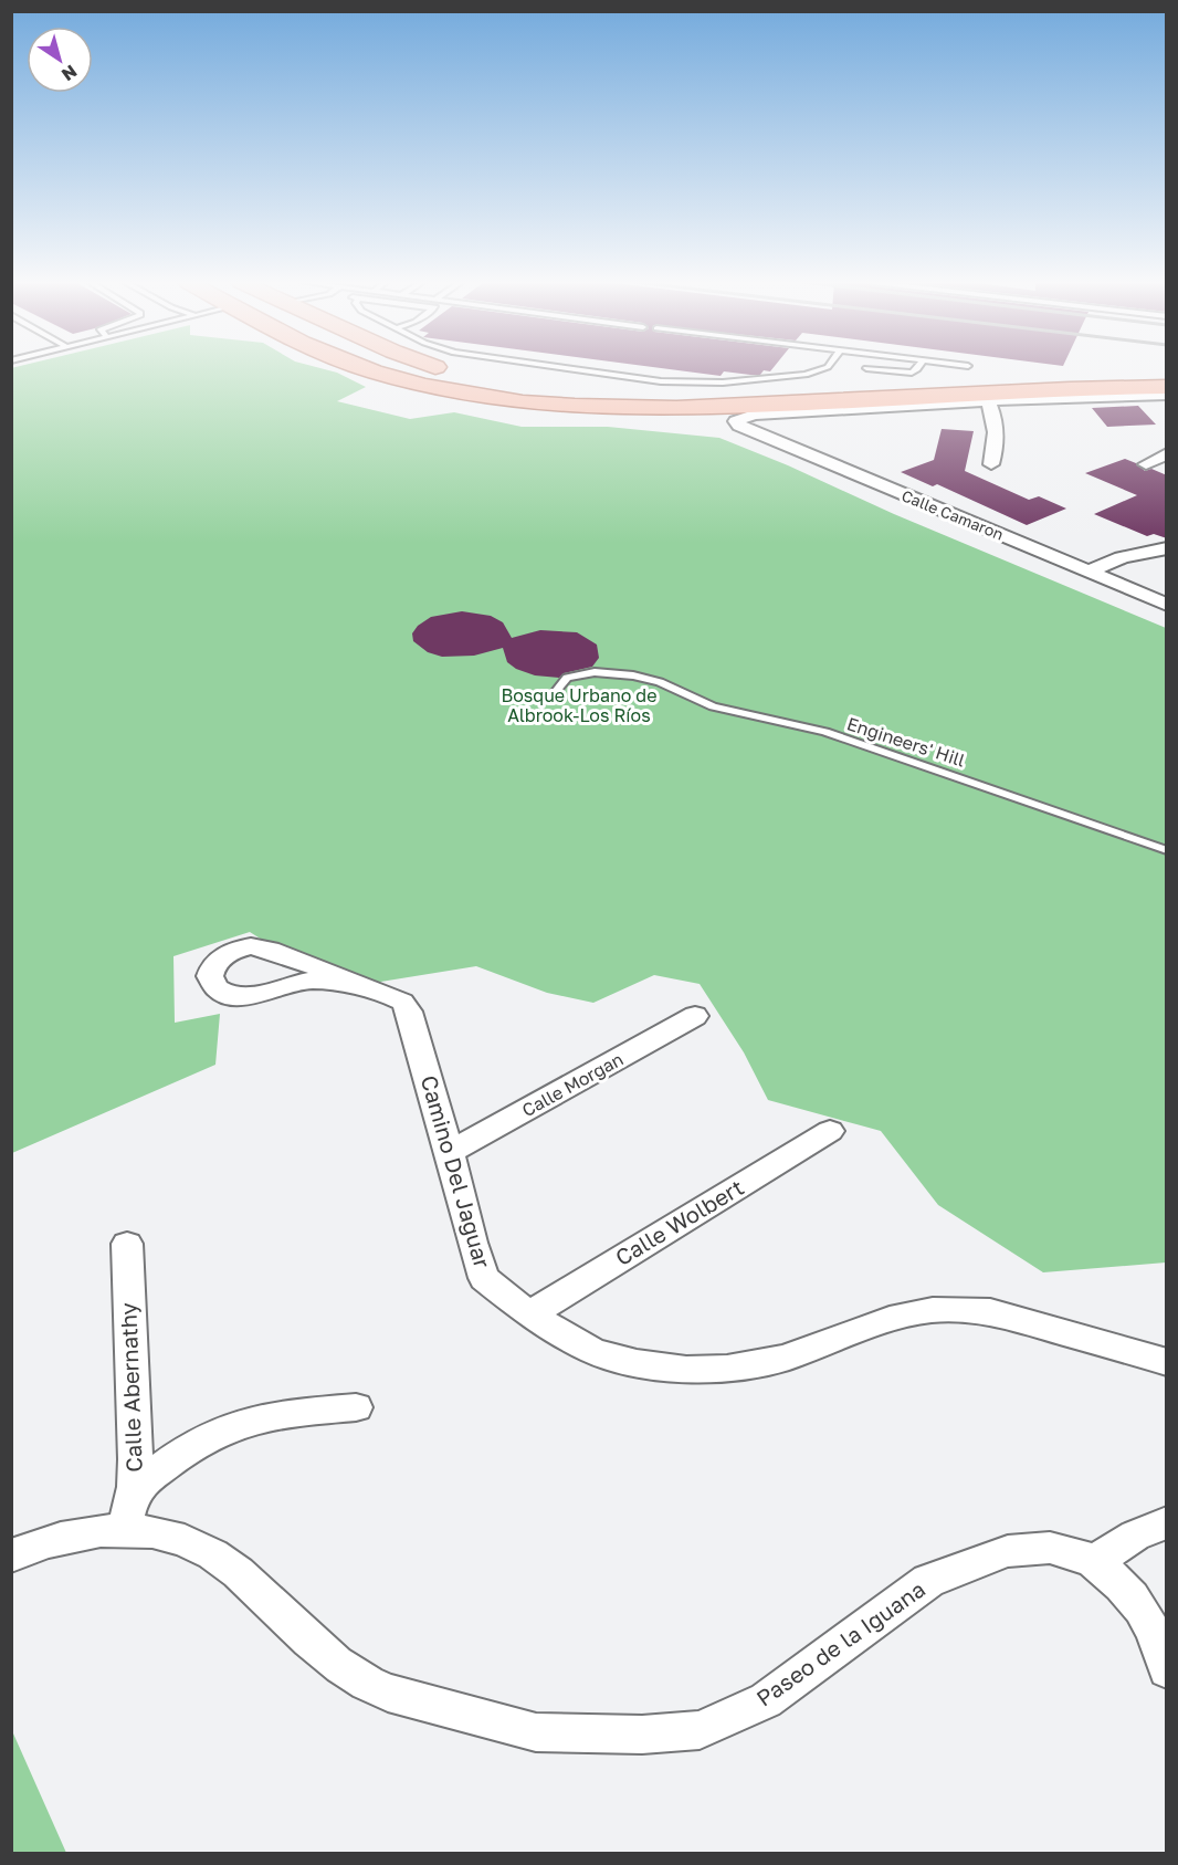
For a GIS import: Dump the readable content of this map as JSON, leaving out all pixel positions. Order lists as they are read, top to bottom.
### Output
{
  "streets": {
    "street": [
      "Calle Camaron",
      "Calle Morgan",
      "Camino Del Jaguar",
      "Calle Wolbert",
      "Calle Abernathy",
      "Paseo de la Iguana"
    ],
    "lane": ["Engineers' Hill"]
  },
  "crossings": [
    ["Calle Morgan", "Camino Del Jaguar"],
    ["Camino Del Jaguar", "Calle Wolbert"],
    ["Calle Abernathy", "Paseo de la Iguana"]
  ],
  "parks": ["Bosque Urbano de Albrook-Los Ríos"],
  "north": "bottom right"
}
